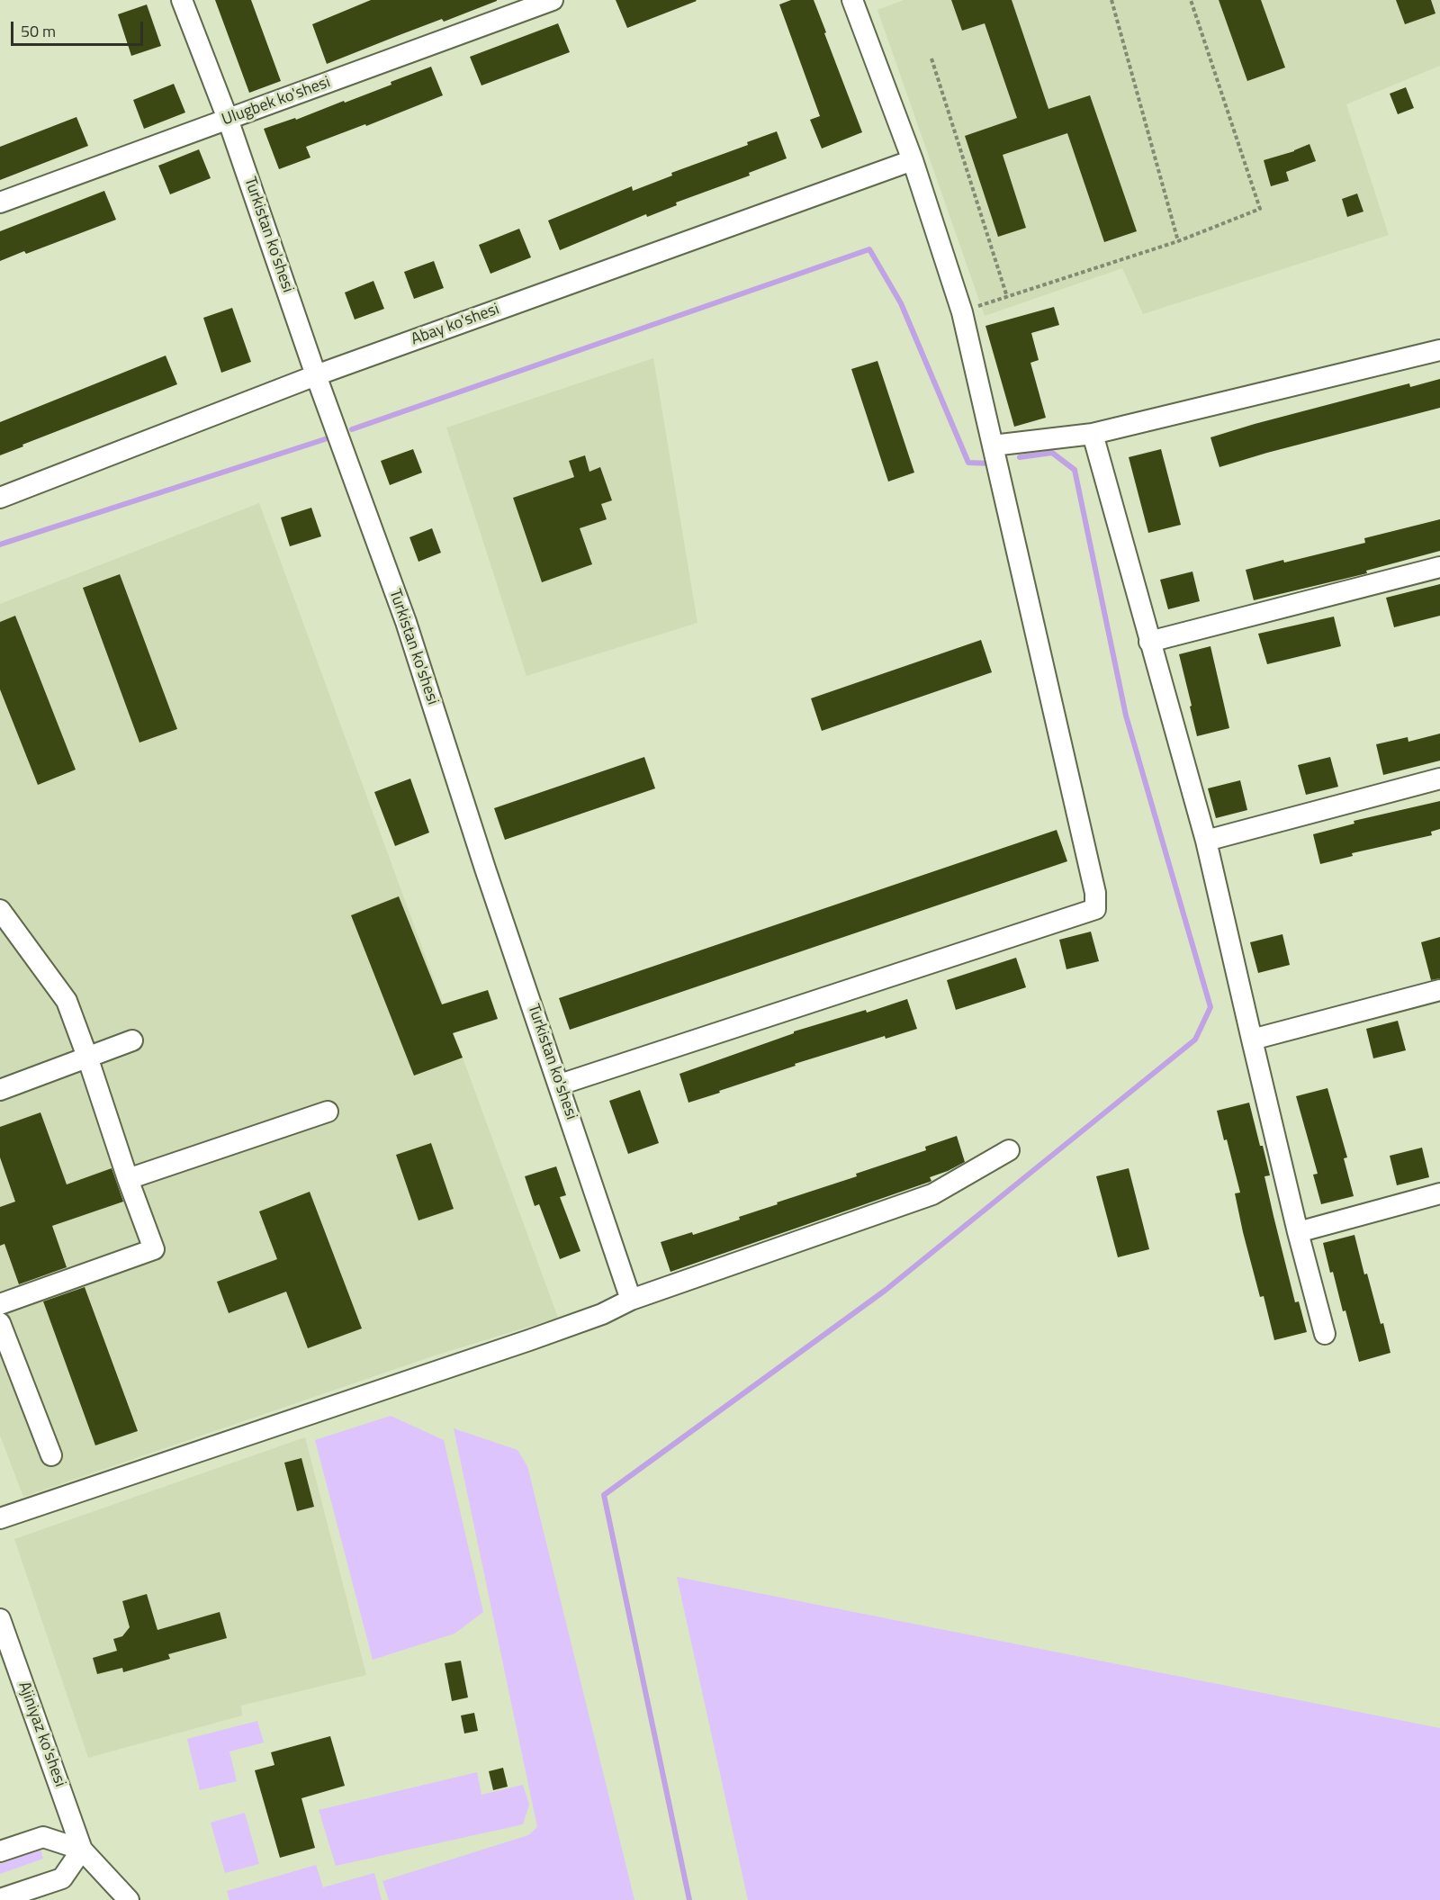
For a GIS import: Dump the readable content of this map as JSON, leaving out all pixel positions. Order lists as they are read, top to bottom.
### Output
{
  "streets": {
    "street": [
      "Ulugbek ko'shesi",
      "Turkistan ko'shesi",
      "Abay ko'shesi",
      "Ajiniyaz ko'shesi"
    ]
  },
  "crossings": [
    ["Ulugbek ko'shesi", "Turkistan ko'shesi"],
    ["Turkistan ko'shesi", "Abay ko'shesi"]
  ],
  "scale_bar": "50 m"
}
